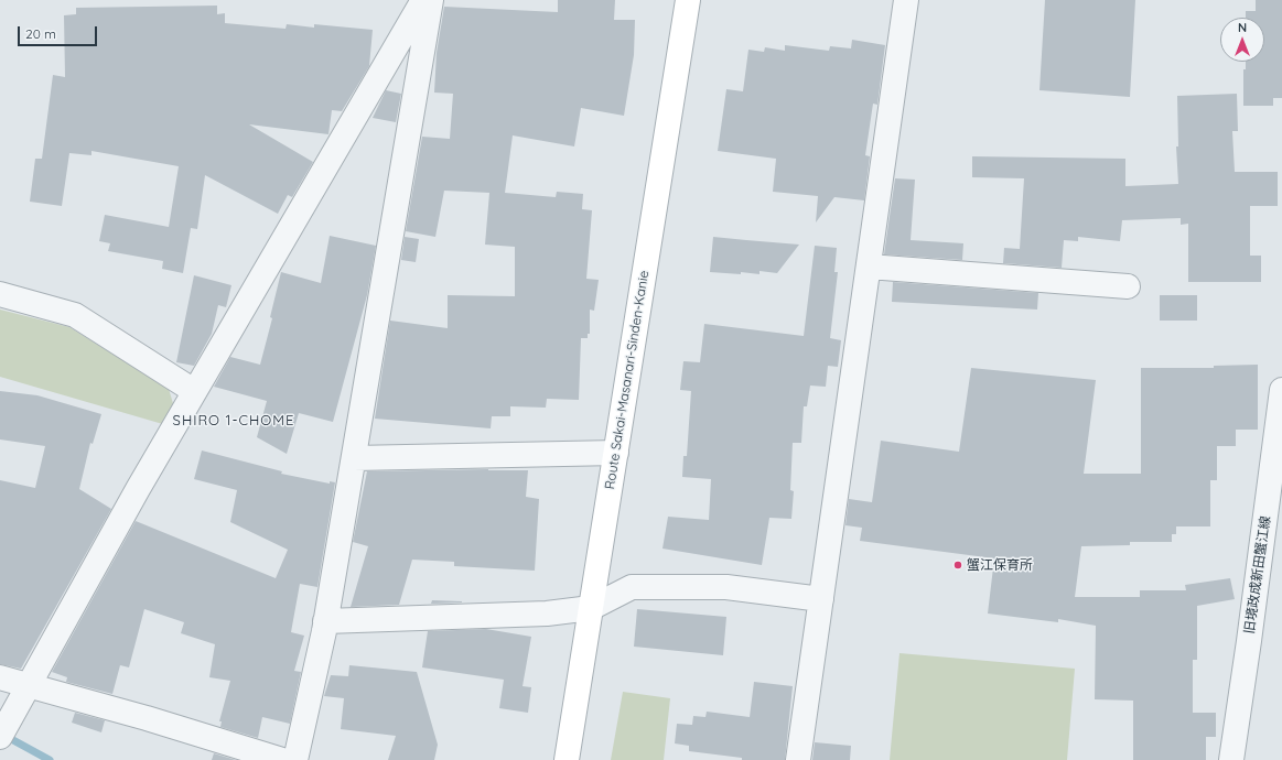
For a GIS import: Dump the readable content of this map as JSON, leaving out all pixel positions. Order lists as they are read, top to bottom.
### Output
{
  "streets": {
    "main road": ["Route Sakai-Masanari-Sinden-Kanie"],
    "street": ["旧境政成新田蟹江線"]
  },
  "districts": ["SHIRO 1-CHOME"],
  "places": ["蟹江保育所"],
  "scale_bar": "20 m",
  "north": "top"
}
